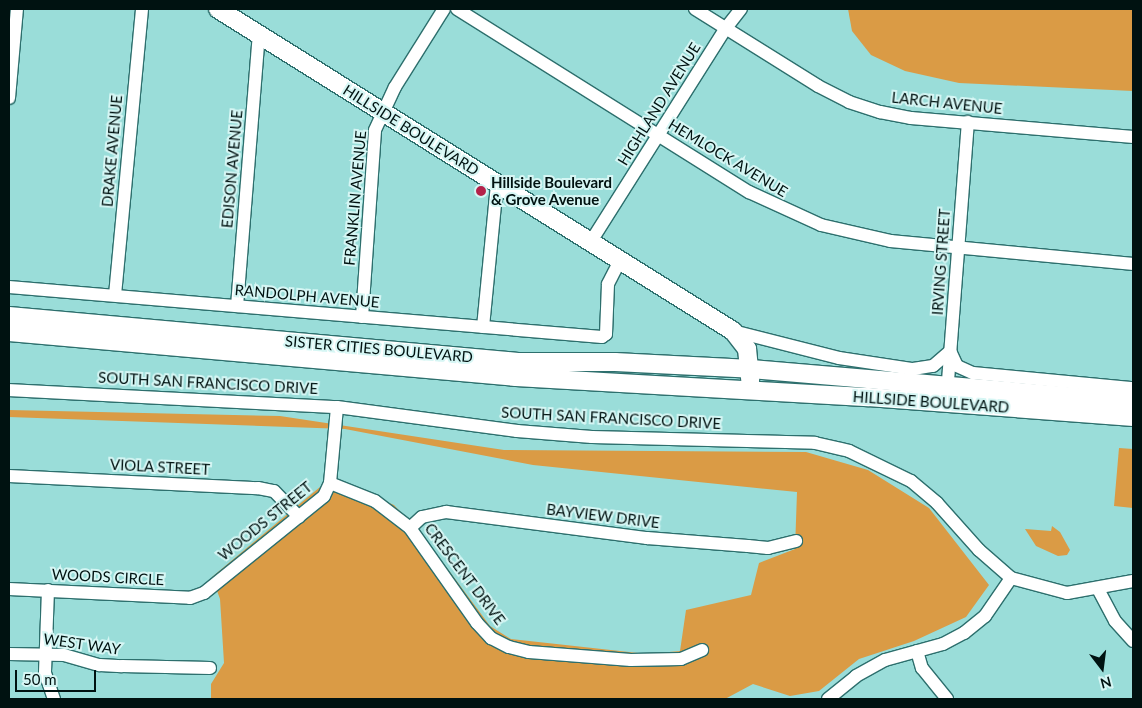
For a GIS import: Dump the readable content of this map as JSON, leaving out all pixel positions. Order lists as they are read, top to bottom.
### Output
{
  "streets": {
    "main road": ["HILLSIDE BOULEVARD", "SISTER CITIES BOULEVARD"],
    "street": [
      "LARCH AVENUE",
      "HIGHLAND AVENUE",
      "DRAKE AVENUE",
      "HEMLOCK AVENUE",
      "EDISON AVENUE",
      "FRANKLIN AVENUE",
      "IRVING STREET",
      "RANDOLPH AVENUE",
      "SOUTH SAN FRANCISCO DRIVE",
      "VIOLA STREET",
      "BAYVIEW DRIVE",
      "WOODS STREET",
      "CRESCENT DRIVE",
      "WOODS CIRCLE",
      "WEST WAY"
    ]
  },
  "crossings": [
    ["LARCH AVENUE", "HIGHLAND AVENUE"],
    ["LARCH AVENUE", "IRVING STREET"],
    ["HIGHLAND AVENUE", "HILLSIDE BOULEVARD"],
    ["HIGHLAND AVENUE", "HEMLOCK AVENUE"],
    ["HILLSIDE BOULEVARD", "EDISON AVENUE"],
    ["HILLSIDE BOULEVARD", "FRANKLIN AVENUE"],
    ["HILLSIDE BOULEVARD", "IRVING STREET"],
    ["HILLSIDE BOULEVARD", "RANDOLPH AVENUE"],
    ["HILLSIDE BOULEVARD", "SISTER CITIES BOULEVARD"],
    ["DRAKE AVENUE", "RANDOLPH AVENUE"],
    ["HEMLOCK AVENUE", "IRVING STREET"],
    ["EDISON AVENUE", "RANDOLPH AVENUE"],
    ["FRANKLIN AVENUE", "RANDOLPH AVENUE"],
    ["SOUTH SAN FRANCISCO DRIVE", "WOODS STREET"],
    ["VIOLA STREET", "WOODS STREET"],
    ["BAYVIEW DRIVE", "CRESCENT DRIVE"],
    ["WOODS STREET", "CRESCENT DRIVE"],
    ["WOODS STREET", "WOODS CIRCLE"]
  ],
  "places": ["Hillside Boulevard & Grove Avenue"],
  "scale_bar": "50 m",
  "north": "bottom"
}
